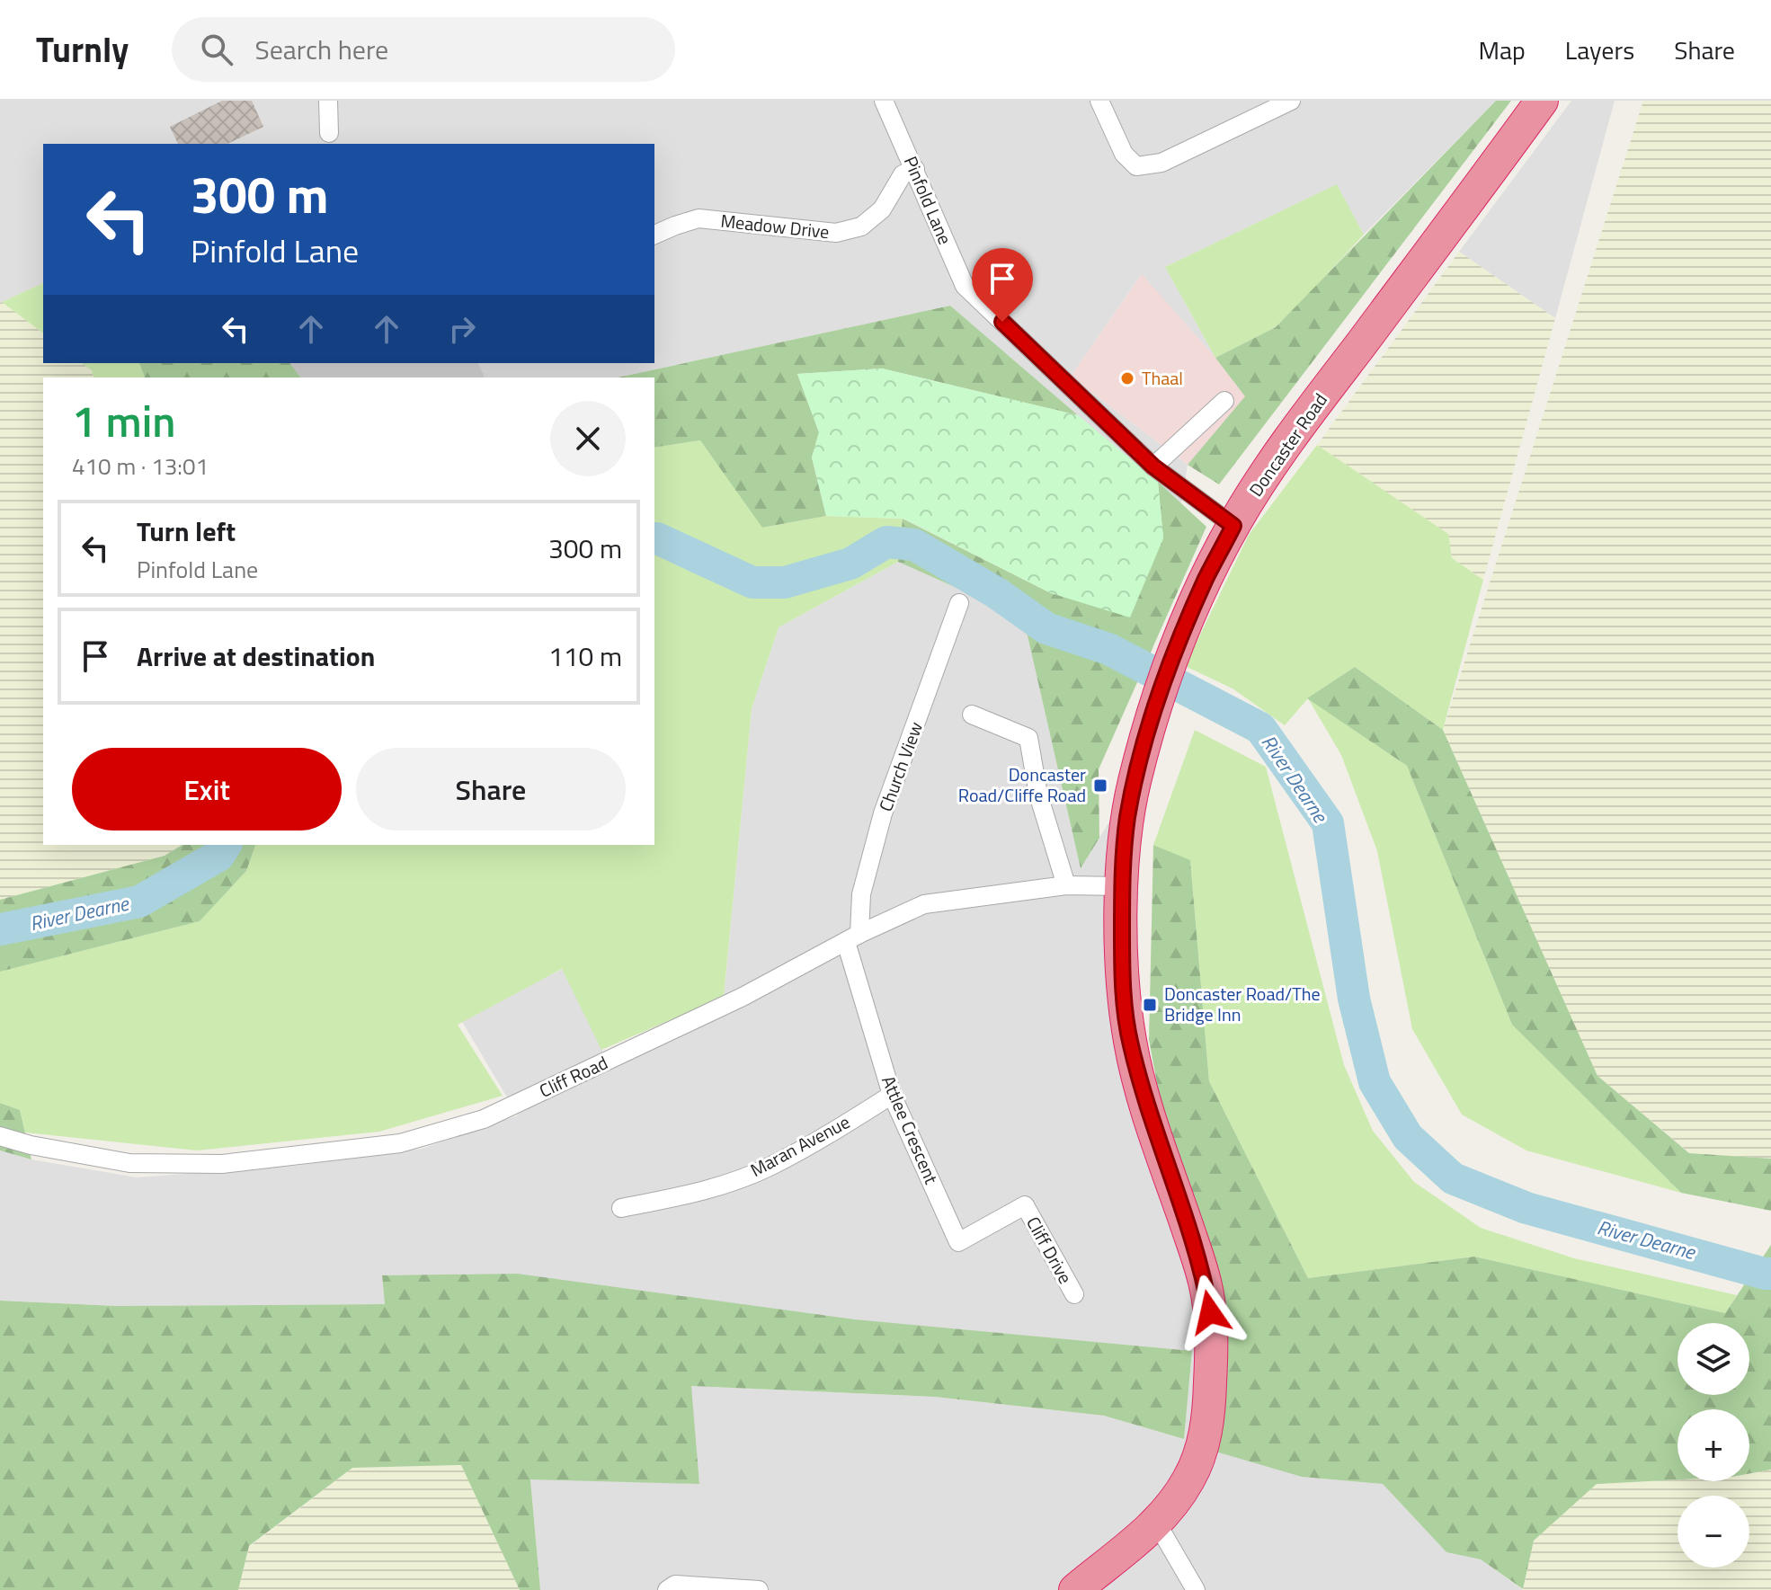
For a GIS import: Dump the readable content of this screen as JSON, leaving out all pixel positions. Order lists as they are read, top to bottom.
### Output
{
  "streets": {
    "highway": ["Doncaster Road"],
    "street": [
      "Pinfold Lane",
      "Meadow Drive",
      "Church View",
      "Cliff Road",
      "Attlee Crescent",
      "Maran Avenue",
      "Cliff Drive"
    ]
  },
  "crossings": [
    ["Pinfold Lane", "Meadow Drive"],
    ["Pinfold Lane", "Doncaster Road"],
    ["Doncaster Road", "Cliff Road"],
    ["Church View", "Cliff Road"],
    ["Church View", "Attlee Crescent"],
    ["Cliff Road", "Attlee Crescent"],
    ["Attlee Crescent", "Maran Avenue"],
    ["Attlee Crescent", "Cliff Drive"]
  ],
  "water": ["River Dearne"],
  "places": {
    "other": ["Thaal"],
    "transit": ["Doncaster Road/Cliffe Road", "Doncaster Road/The Bridge Inn"]
  },
  "page": {
    "header": "Turnly",
    "search": "Search here",
    "nav": ["Map", "Layers", "Share"],
    "turn": ["300 m", "Pinfold Lane"],
    "heading": ["1 min", "410 m · 13:01"],
    "list": [
      {
        "name": "Turn left",
        "note": "Pinfold Lane",
        "value": "300 m"
      },
      {
        "name": "Arrive at destination",
        "value": "110 m"
      }
    ],
    "buttons": ["Exit", "Share"],
    "map_buttons": ["+", "−"]
  }
}
